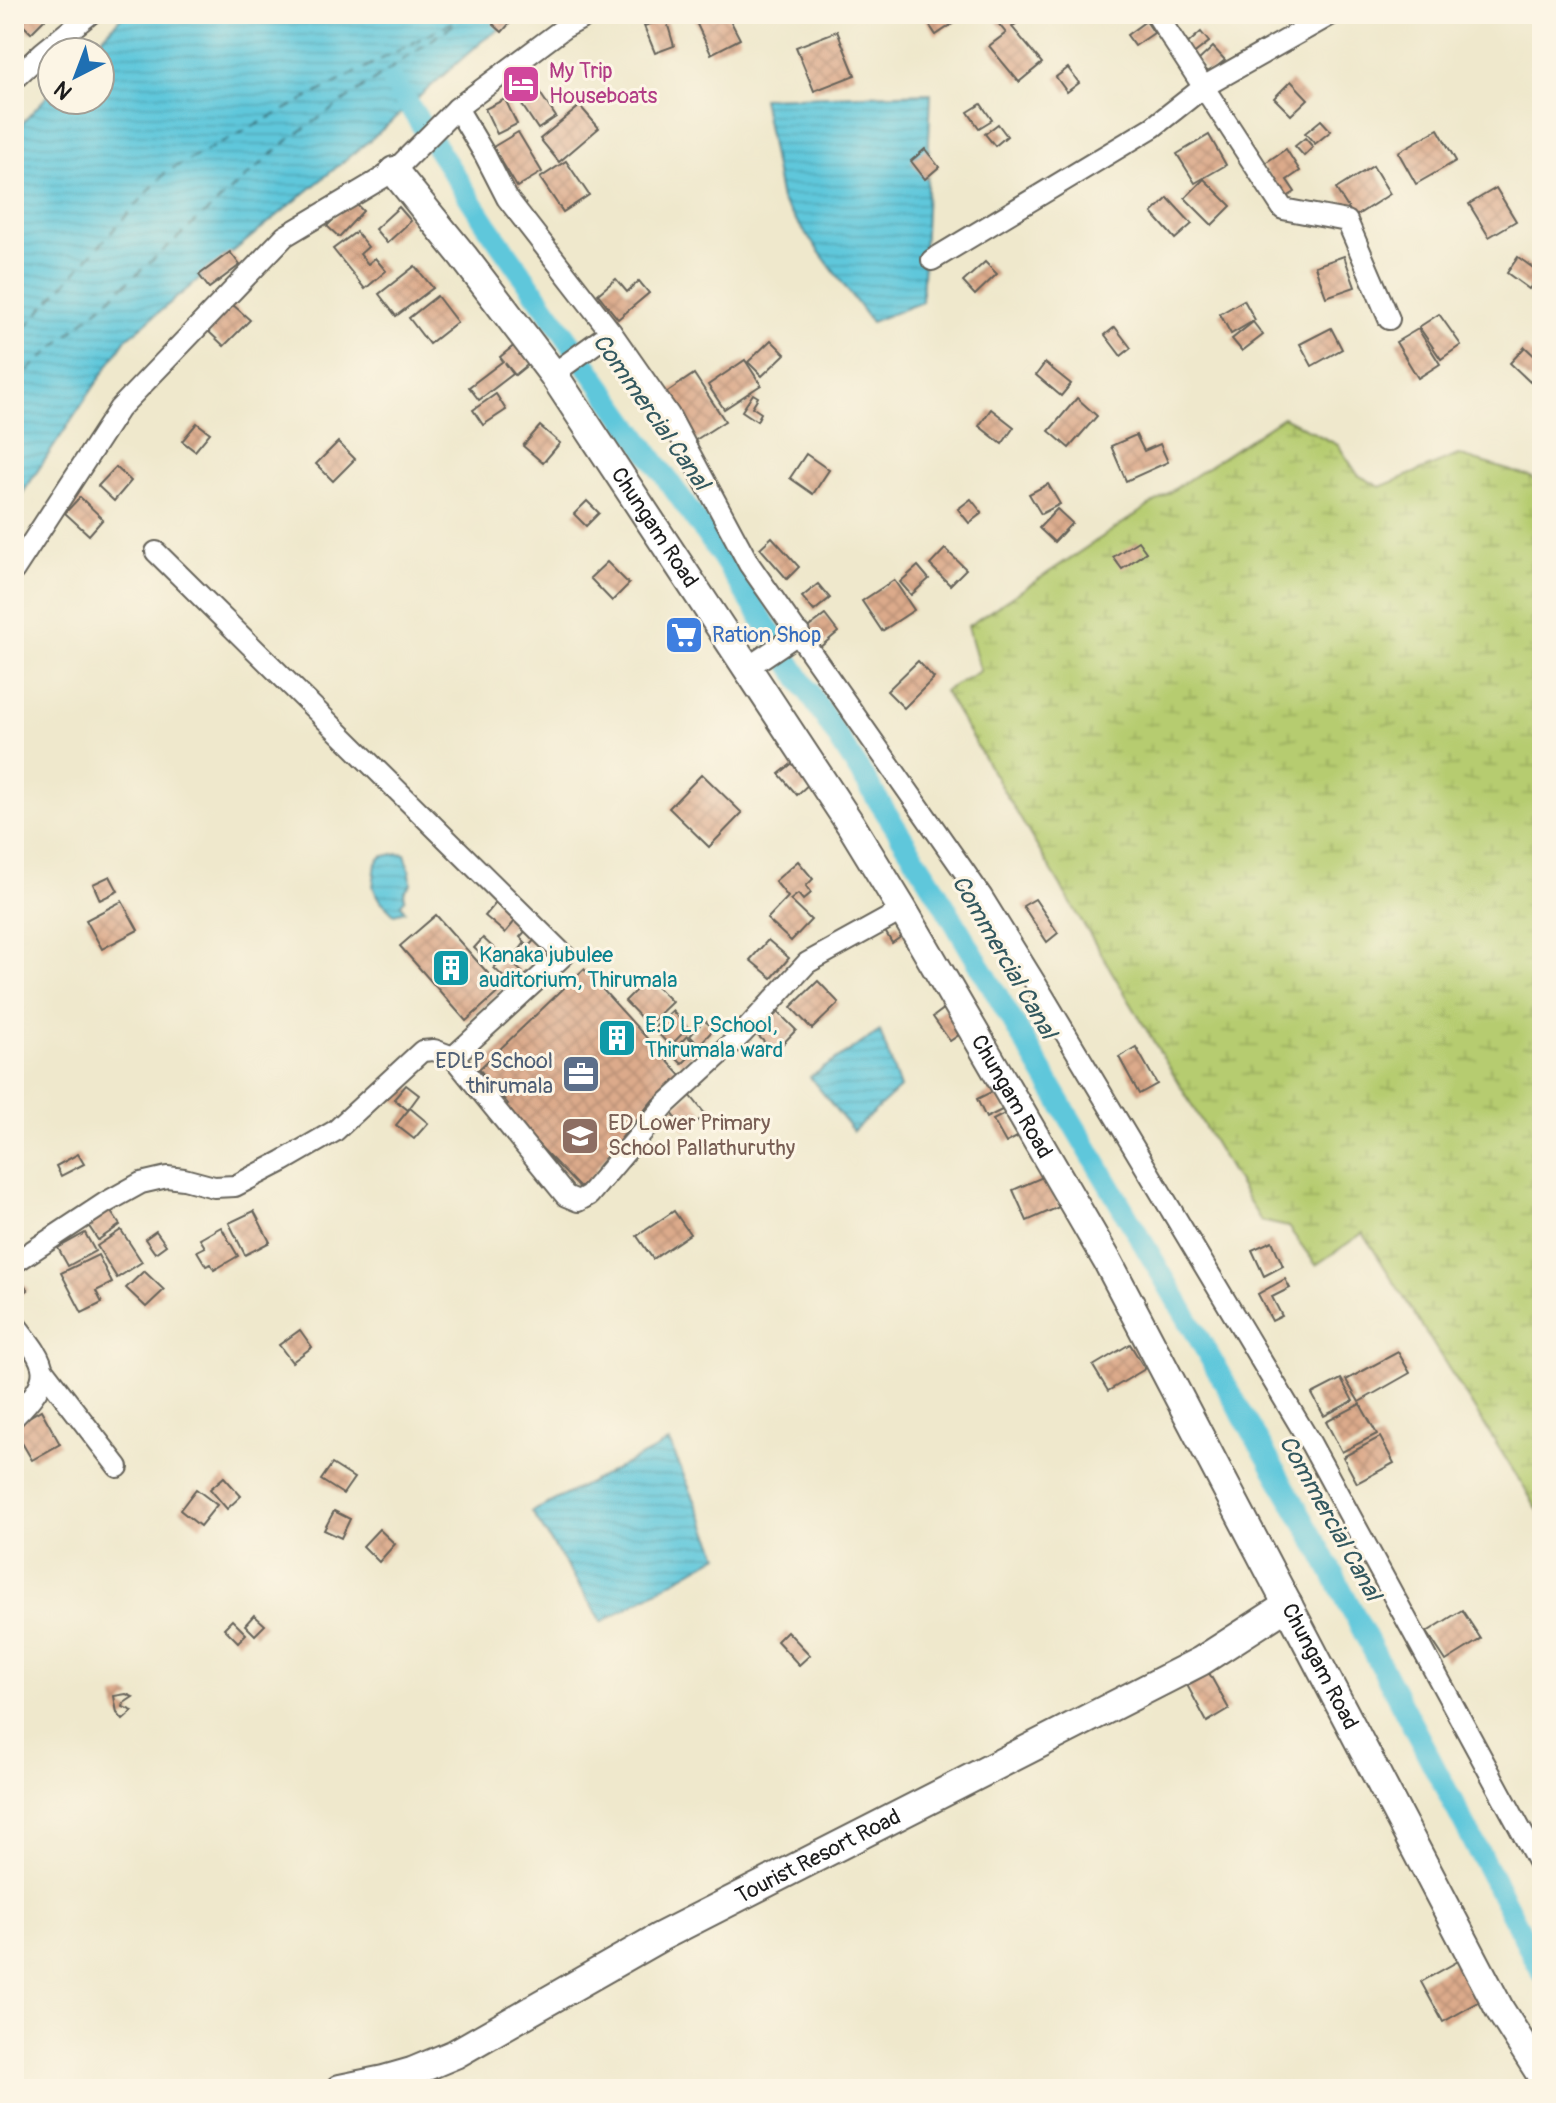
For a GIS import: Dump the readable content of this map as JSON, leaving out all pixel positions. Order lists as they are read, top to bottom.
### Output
{
  "streets": {
    "main road": ["Chungam Road", "Tourist Resort Road"]
  },
  "crossings": [
    ["Chungam Road", "Tourist Resort Road"]
  ],
  "water": ["Commercial Canal"],
  "places": {
    "hotel": ["My Trip Houseboats"],
    "supermarket": ["Ration Shop"],
    "building": ["Kanaka jubulee auditorium, Thirumala", "E.D LP School, Thirumala ward"],
    "office": ["EDLP School thirumala"],
    "school or university": ["ED Lower Primary School Pallathuruthy"]
  },
  "north": "bottom left"
}
